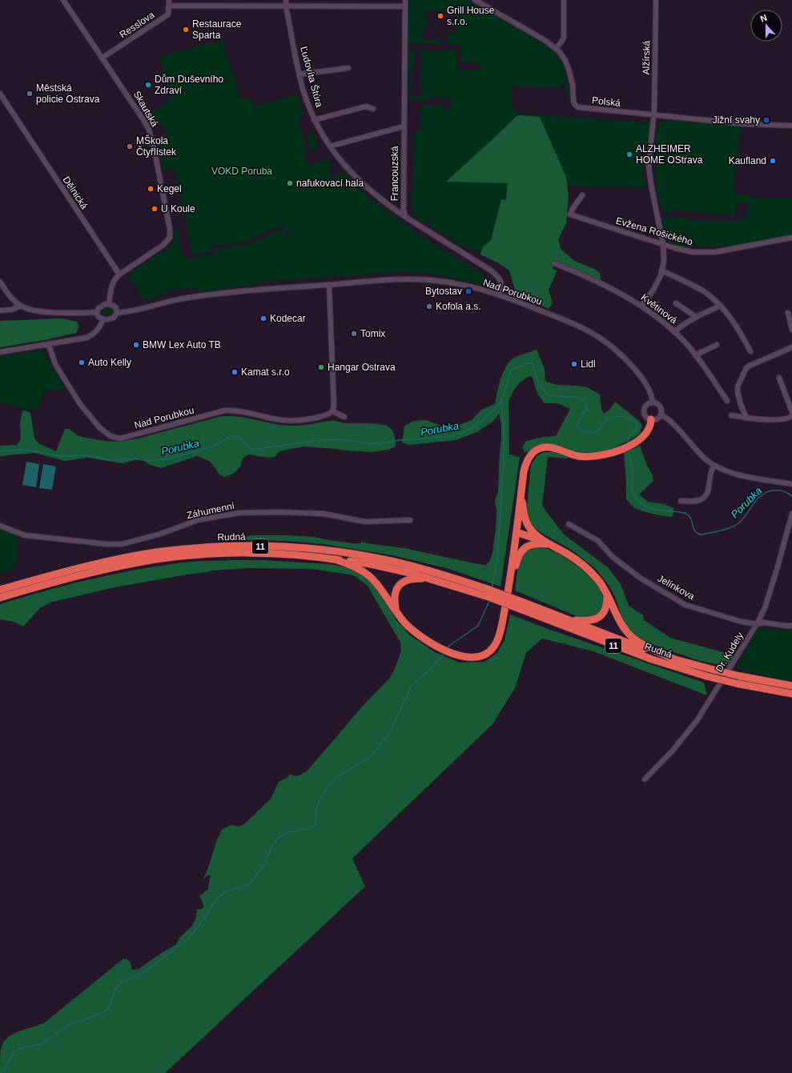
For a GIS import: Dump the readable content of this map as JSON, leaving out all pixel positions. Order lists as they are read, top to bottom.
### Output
{
  "streets": {
    "highway": ["Rudná", "11"],
    "street": [
      "Resslova",
      "Alžírská",
      "Ľudovíta Štúra",
      "Polská",
      "Skautská",
      "Francouzská",
      "Dělnická",
      "Evžena Rošického",
      "Nad Porubkou",
      "Květinová",
      "Záhumenní",
      "Jelínkova",
      "Dr. Kudely"
    ]
  },
  "crossings": [
    ["Resslova", "Skautská"],
    ["Alžírská", "Polská"],
    ["Alžírská", "Evžena Rošického"],
    ["Alžírská", "Květinová"],
    ["Ľudovíta Štúra", "Francouzská"],
    ["Skautská", "Dělnická"],
    ["Rudná", "11"],
    ["Jelínkova", "Dr. Kudely"]
  ],
  "water": ["Porubka"],
  "parks": ["VOKD Poruba"],
  "places": {
    "other": [
      "Grill House s.r.o.",
      "Restaurace Sparta",
      "Dům Duševního Zdraví",
      "Městská policie Ostrava",
      "MŠkola Čtyřlístek",
      "ALZHEIMER HOME OStrava",
      "Kaufland",
      "nafukovací hala",
      "Kegel",
      "U Koule",
      "Kofola a.s.",
      "Kodecar",
      "Tomix",
      "BMW Lex Auto TB",
      "Auto Kelly",
      "Lidl",
      "Hangar Ostrava",
      "Kamat s.r.o"
    ],
    "transit": ["Jižní svahy", "Bytostav"]
  },
  "north": "top"
}
